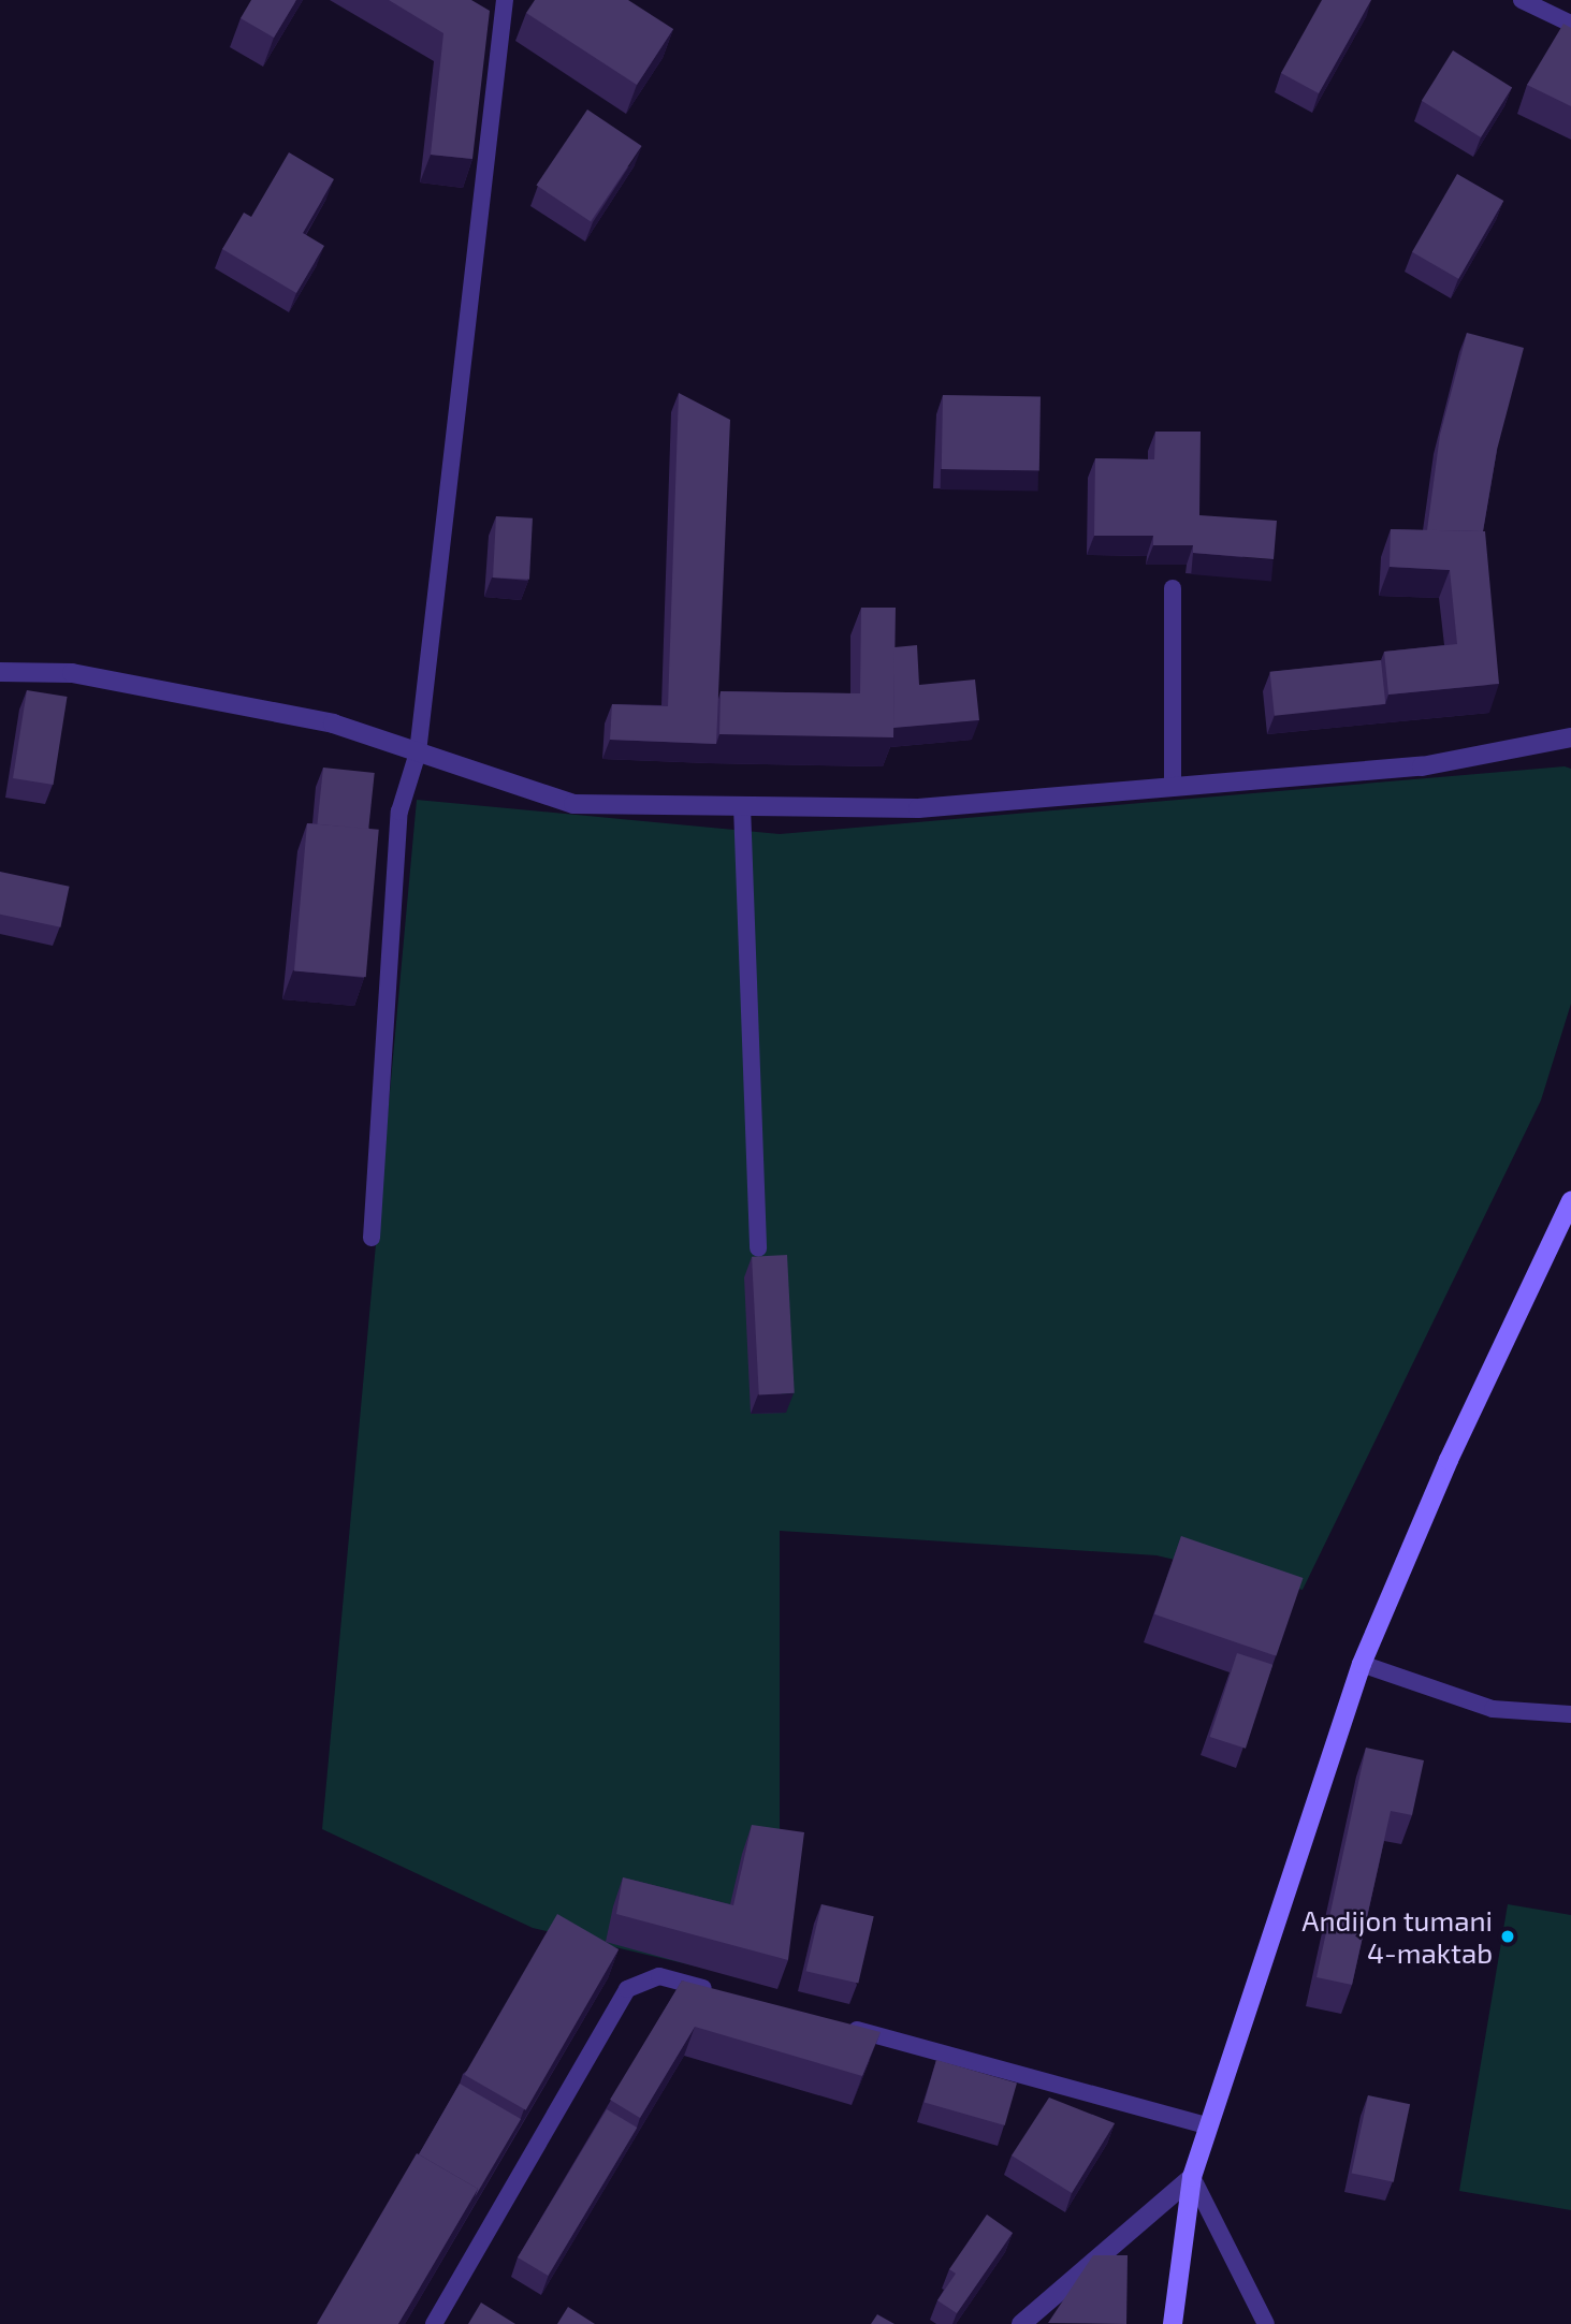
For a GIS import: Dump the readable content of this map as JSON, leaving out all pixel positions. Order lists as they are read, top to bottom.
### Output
{
  "places": ["Andijon tumani 4-maktab"]
}
